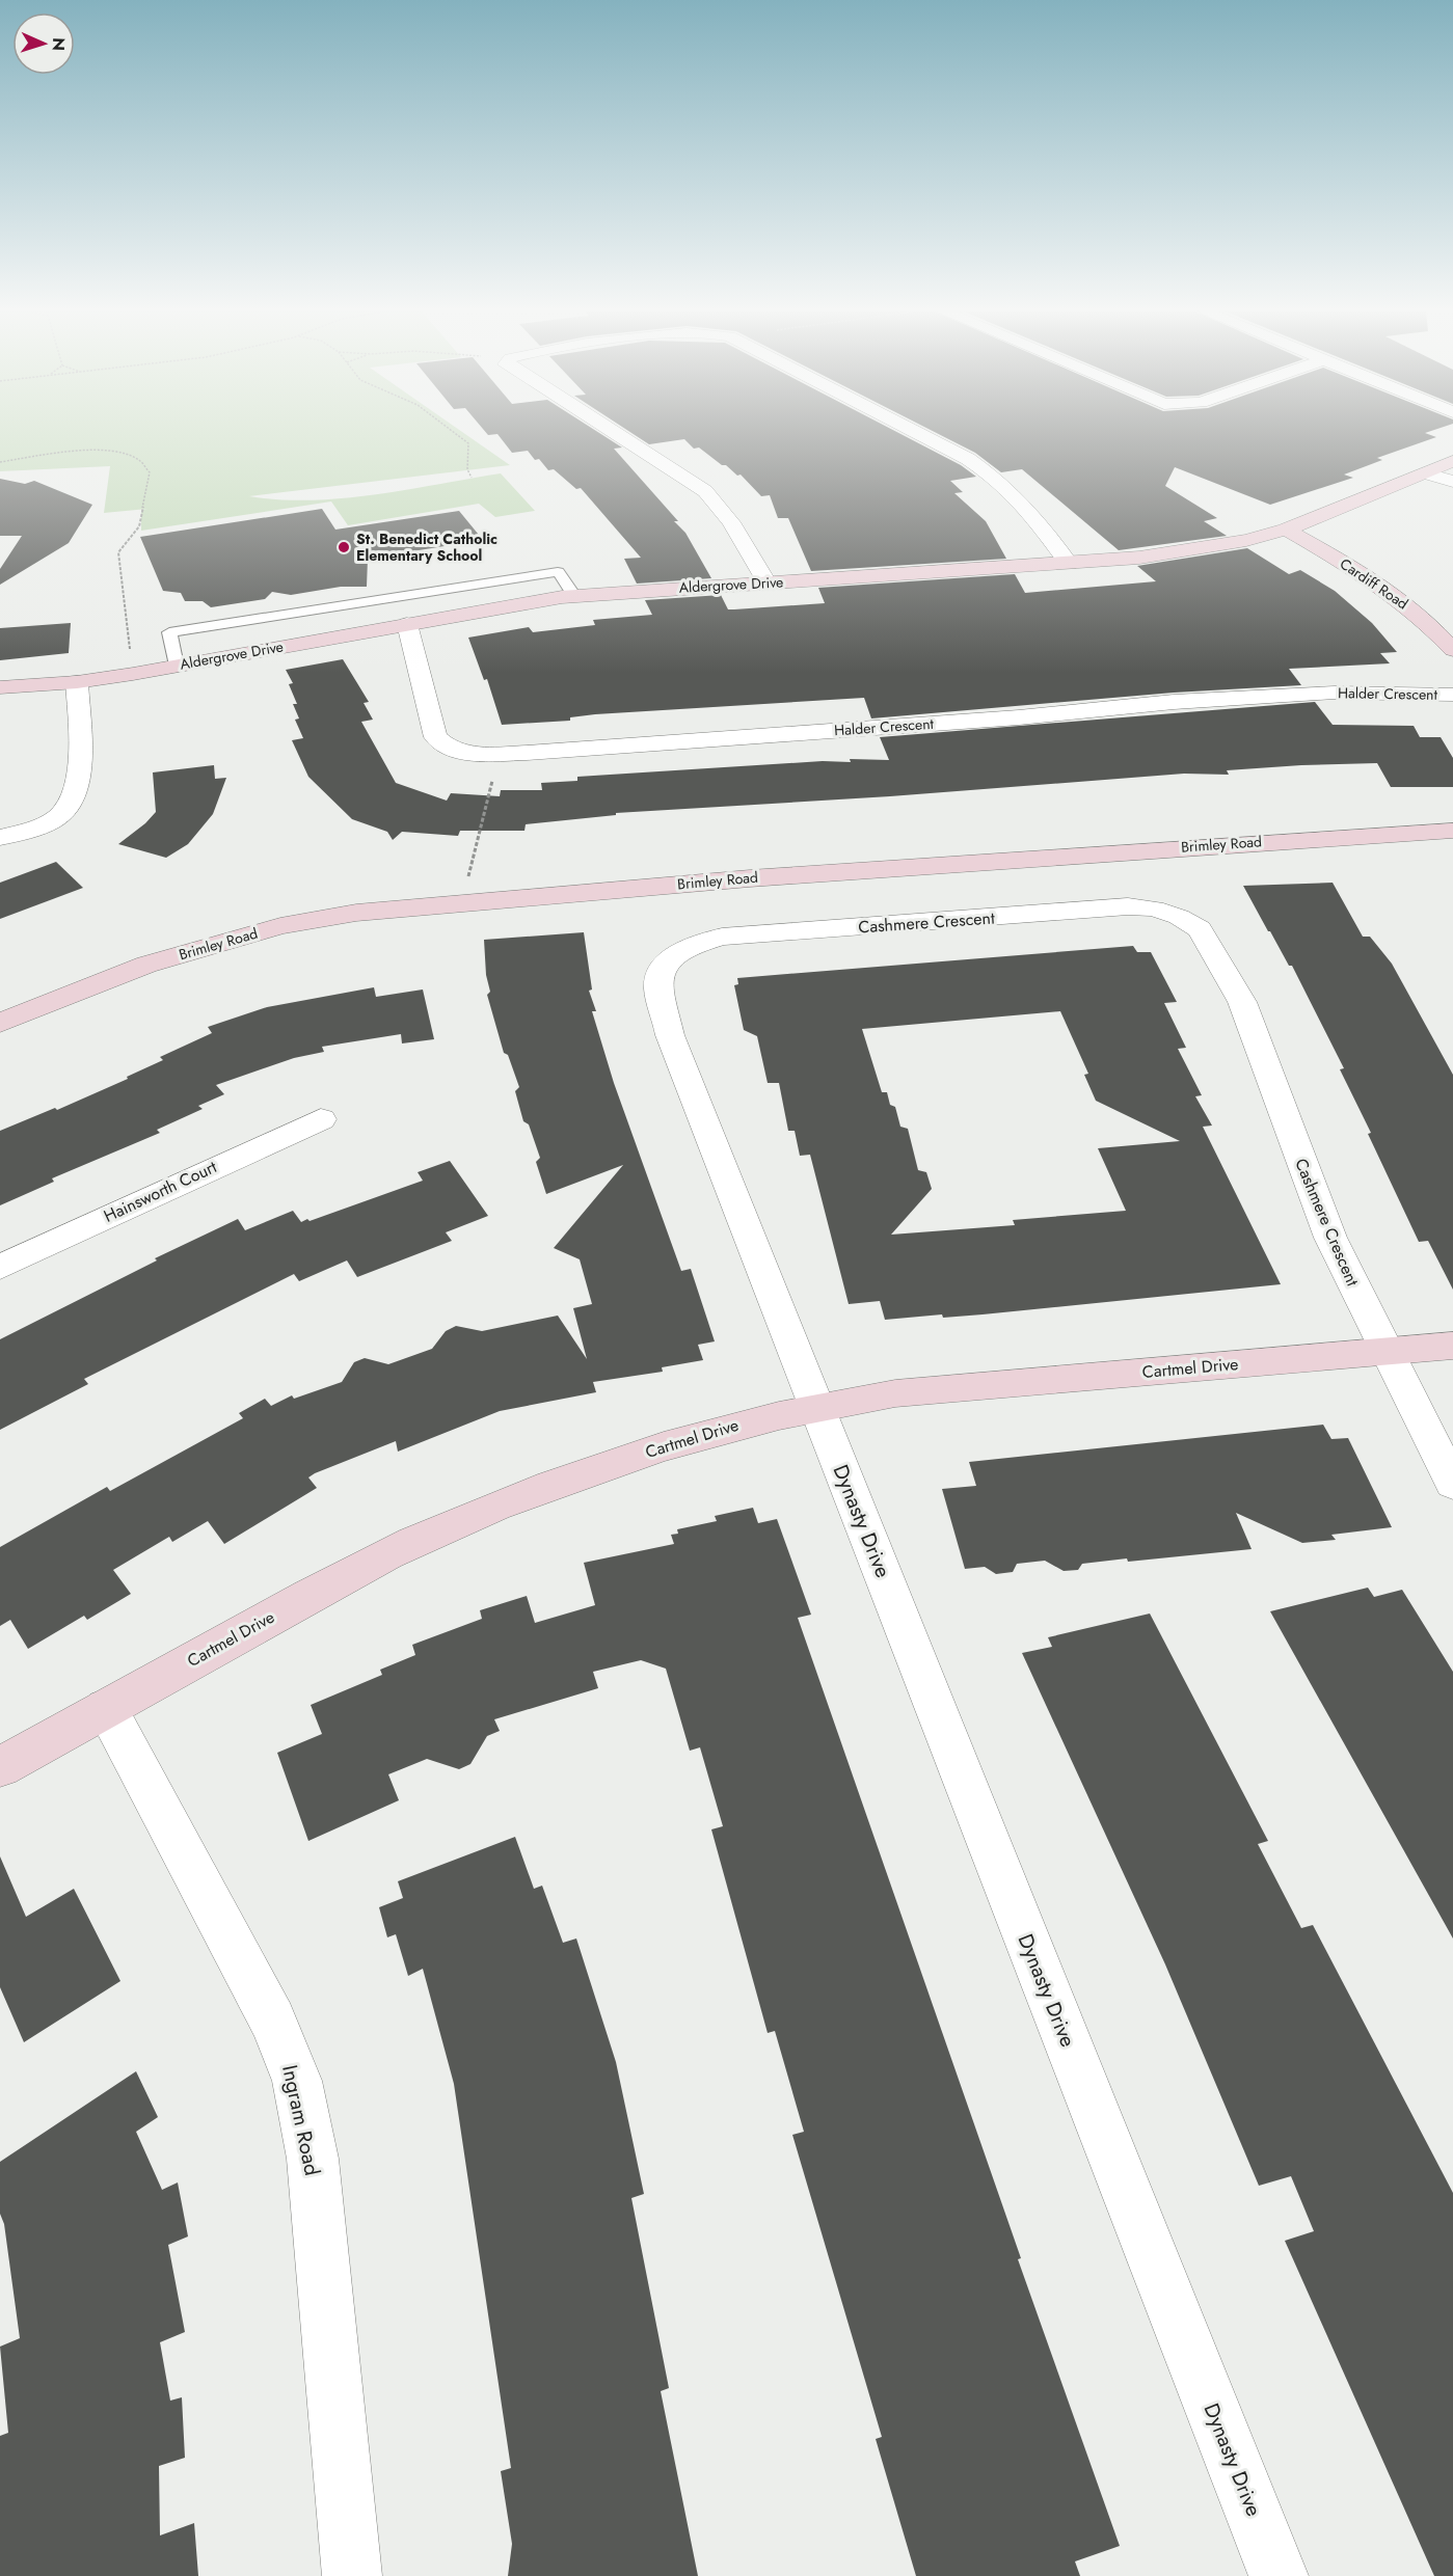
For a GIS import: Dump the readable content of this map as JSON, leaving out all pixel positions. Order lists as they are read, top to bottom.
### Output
{
  "streets": {
    "street": [
      "Cardiff Road",
      "Aldergrove Drive",
      "Halder Crescent",
      "Brimley Road",
      "Cashmere Crescent",
      "Hainsworth Court",
      "Cartmel Drive",
      "Dynasty Drive",
      "Ingram Road"
    ]
  },
  "crossings": [
    ["Cardiff Road", "Aldergrove Drive"],
    ["Aldergrove Drive", "Halder Crescent"],
    ["Cashmere Crescent", "Cartmel Drive"],
    ["Cashmere Crescent", "Dynasty Drive"],
    ["Cartmel Drive", "Dynasty Drive"],
    ["Cartmel Drive", "Ingram Road"]
  ],
  "places": ["St. Benedict Catholic Elementary School"],
  "north": "right"
}
